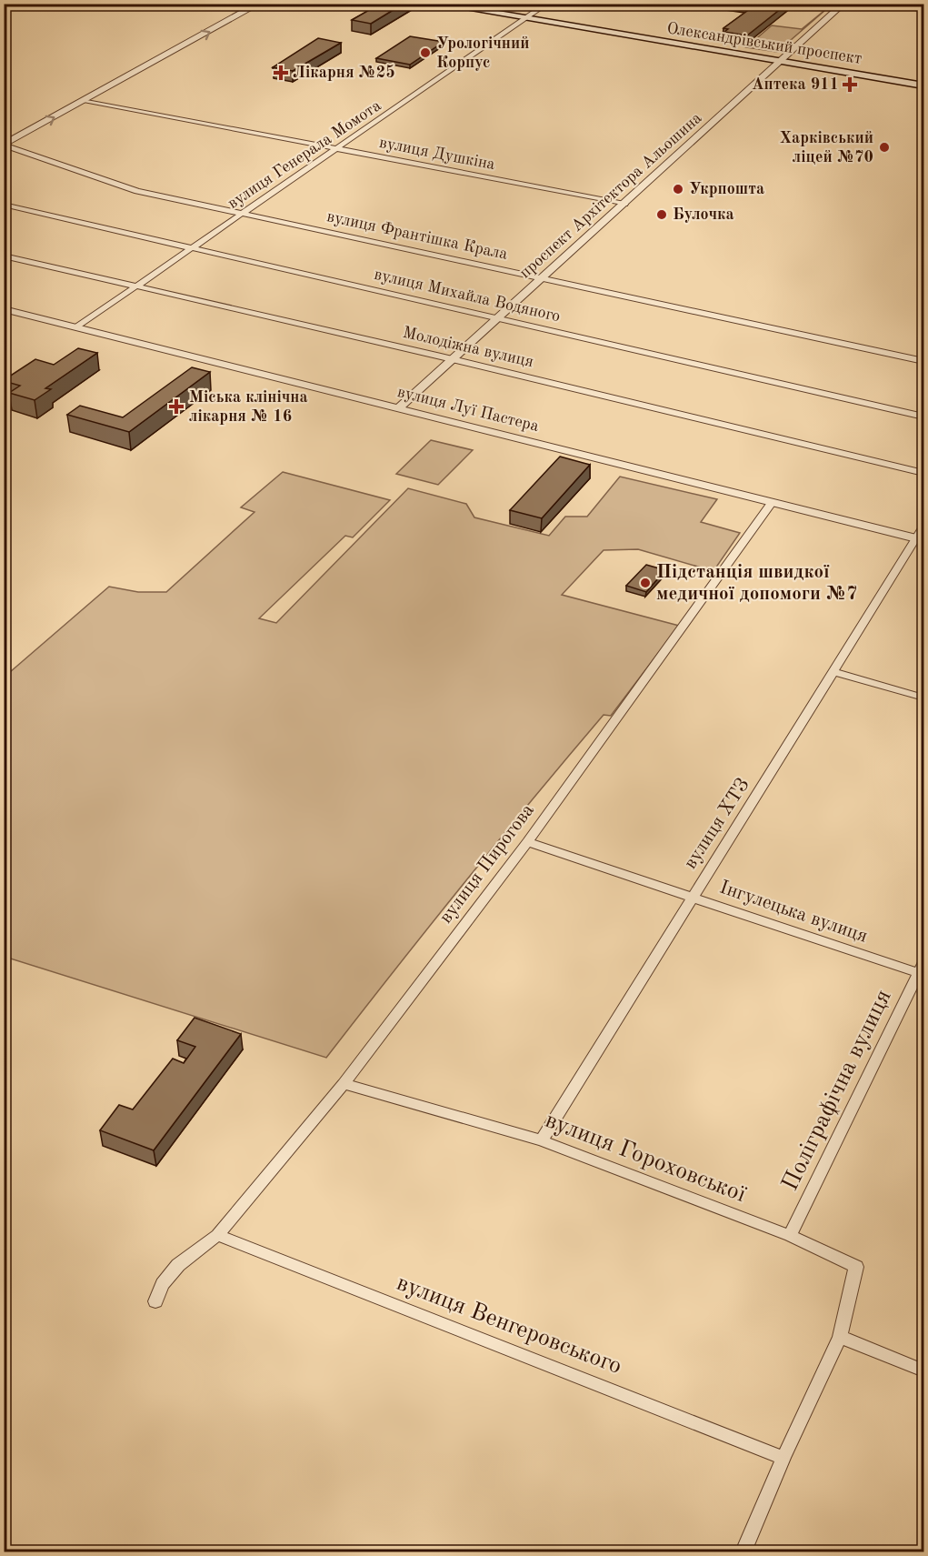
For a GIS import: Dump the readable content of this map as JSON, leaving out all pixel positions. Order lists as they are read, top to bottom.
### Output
{
  "streets": {
    "main road": ["Олександрівський проспект"],
    "street": [
      "вулиця Душкіна",
      "вулиця Генерала Момота",
      "проспект Архітектора Альошина",
      "вулиця Франтішка Крала",
      "вулиця Михайла Водяного",
      "Молодіжна вулиця",
      "вулиця Луї Пастера",
      "вулиця ХТЗ",
      "вулиця Пирогова",
      "Інгулецька вулиця",
      "Поліграфічна вулиця",
      "вулиця Гороховської",
      "вулиця Венгеровського"
    ]
  },
  "crossings": [
    ["Олександрівський проспект", "вулиця Генерала Момота"],
    ["Олександрівський проспект", "проспект Архітектора Альошина"],
    ["вулиця Душкіна", "вулиця Генерала Момота"],
    ["вулиця Душкіна", "проспект Архітектора Альошина"],
    ["вулиця Генерала Момота", "вулиця Франтішка Крала"],
    ["вулиця Генерала Момота", "вулиця Михайла Водяного"],
    ["вулиця Генерала Момота", "Молодіжна вулиця"],
    ["вулиця Генерала Момота", "вулиця Луї Пастера"],
    ["проспект Архітектора Альошина", "вулиця Франтішка Крала"],
    ["проспект Архітектора Альошина", "вулиця Михайла Водяного"],
    ["проспект Архітектора Альошина", "Молодіжна вулиця"],
    ["проспект Архітектора Альошина", "вулиця Луї Пастера"],
    ["вулиця Луї Пастера", "вулиця ХТЗ"],
    ["вулиця Луї Пастера", "вулиця Пирогова"],
    ["вулиця ХТЗ", "Інгулецька вулиця"],
    ["вулиця ХТЗ", "вулиця Гороховської"],
    ["вулиця Пирогова", "Інгулецька вулиця"],
    ["вулиця Пирогова", "вулиця Гороховської"],
    ["вулиця Пирогова", "вулиця Венгеровського"],
    ["Інгулецька вулиця", "Поліграфічна вулиця"],
    ["Поліграфічна вулиця", "вулиця Гороховської"]
  ],
  "places": {
    "other": [
      "Урологічний Корпус",
      "Харківський ліцей №70",
      "Укрпошта",
      "Булочка",
      "Підстанція швидкої медичної допомоги №7"
    ],
    "health": ["Лікарня №25", "Аптека 911", "Міська клінічна лікарня № 16"]
  }
}
